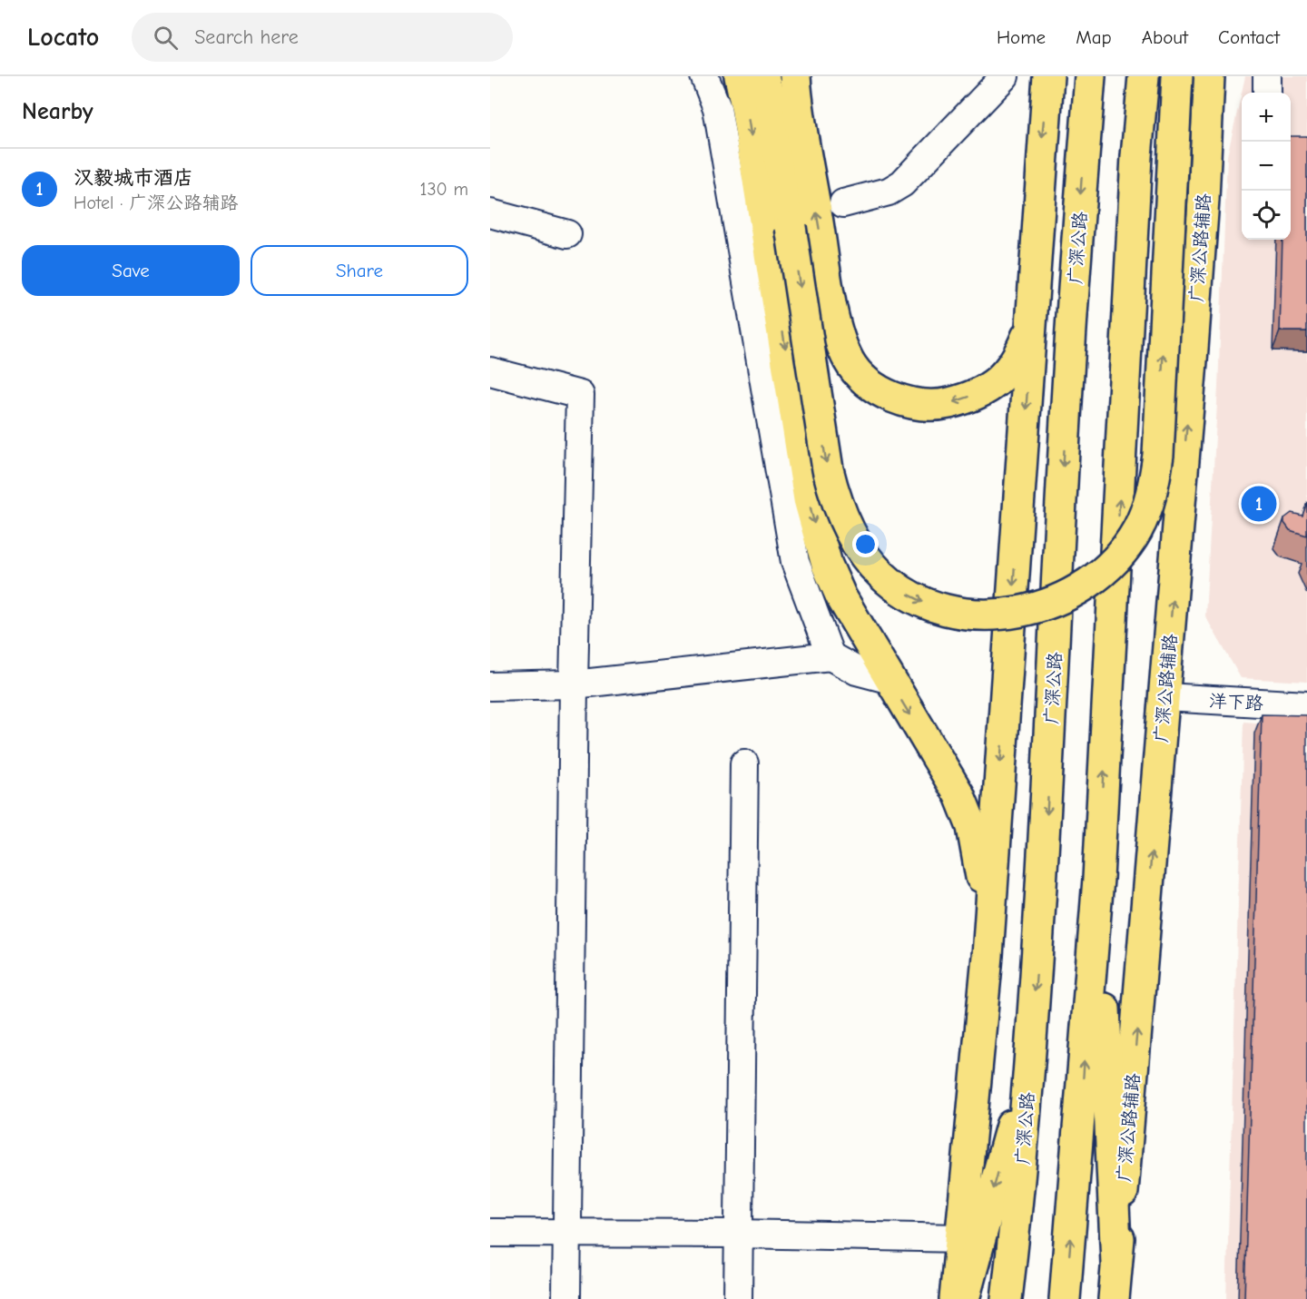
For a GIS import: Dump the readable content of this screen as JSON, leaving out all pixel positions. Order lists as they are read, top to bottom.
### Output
{
  "streets": {
    "main road": ["广深公路", "广深公路辅路"],
    "street": ["洋下路"]
  },
  "crossings": [
    ["广深公路辅路", "洋下路"]
  ],
  "page": {
    "header": "Locato",
    "search": "Search here",
    "nav": [
      "Home",
      "Map",
      "About",
      "Contact"
    ],
    "heading": "Nearby",
    "map_buttons": ["+", "−"],
    "list": [
      {
        "mark": "1",
        "name": "汉毅城市酒店",
        "note": "Hotel · 广深公路辅路",
        "value": "130 m"
      }
    ],
    "buttons": ["Save", "Share"],
    "pins": "1"
  }
}
